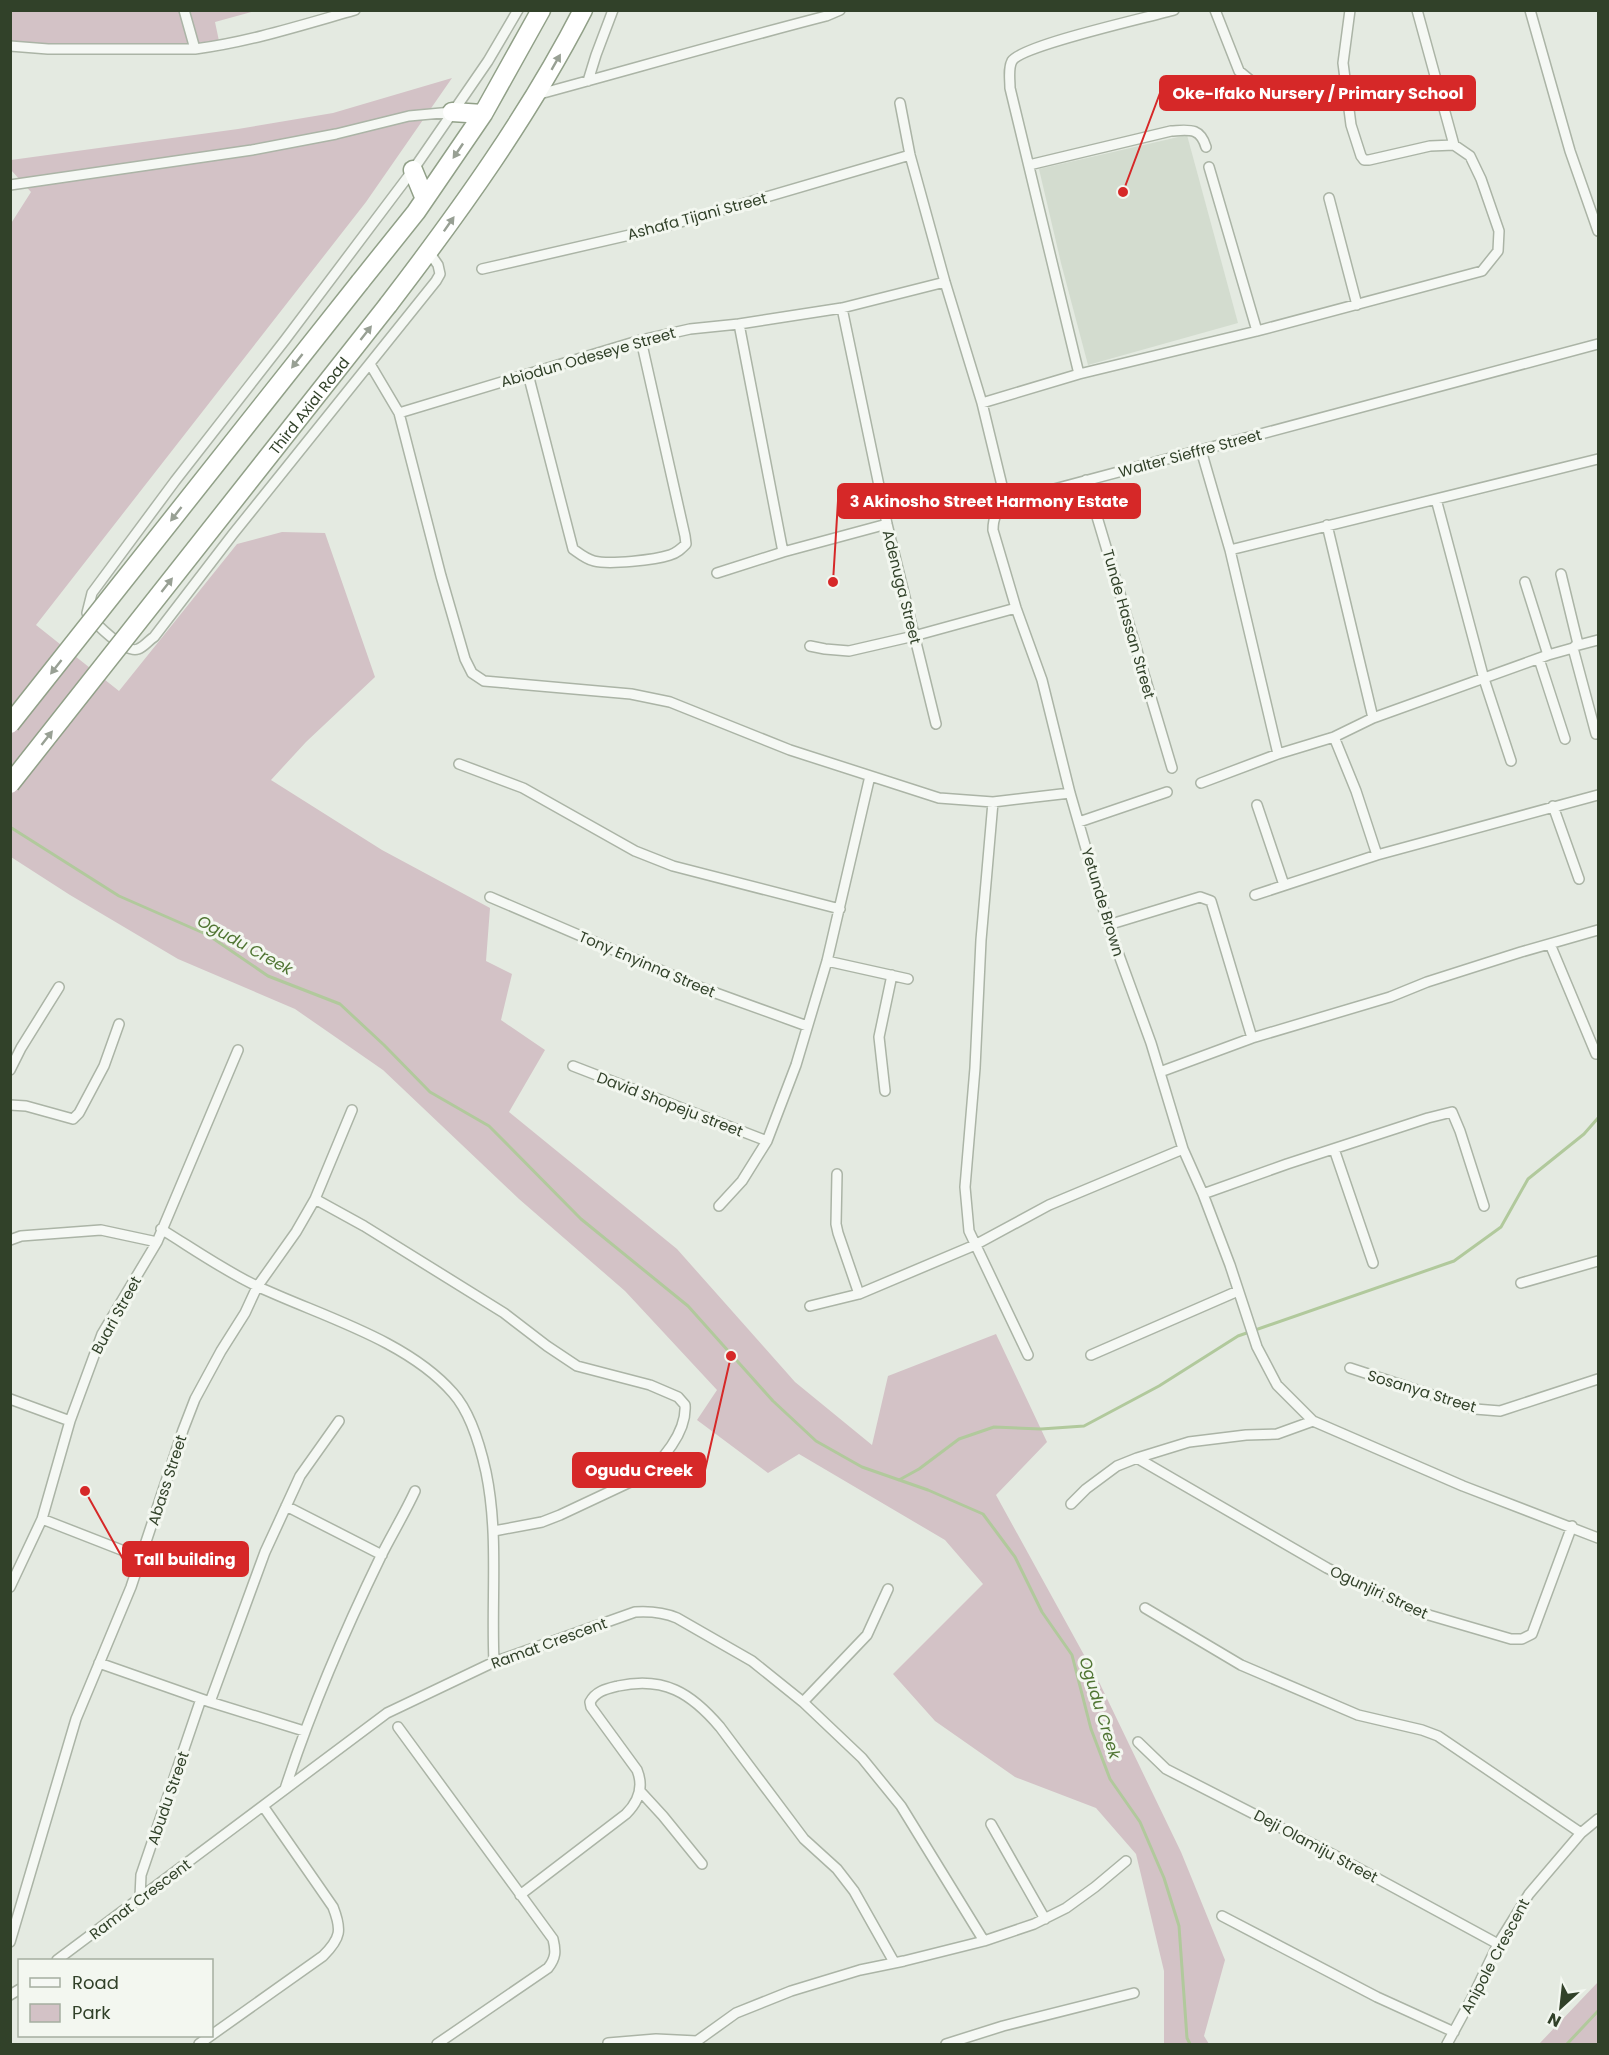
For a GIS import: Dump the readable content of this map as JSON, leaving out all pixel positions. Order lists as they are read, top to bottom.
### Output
{
  "streets": {
    "highway": ["Third Axial Road"],
    "street": [
      "Ashafa Tijani Street",
      "Abiodun Odeseye Street",
      "Walter Sieffre Street",
      "Adenuga Street",
      "Tunde Hassan Street",
      "Yetunde Brown",
      "Tony Enyinna Street",
      "David Shopeju street",
      "Buari Street",
      "Sosanya Street",
      "Abass Street",
      "Ogunjiri Street",
      "Ramat Crescent",
      "Abudu Street",
      "Deji Olamiju Street",
      "Anipole Crescent"
    ]
  },
  "crossings": [
    ["Abiodun Odeseye Street", "Adenuga Street"],
    ["Walter Sieffre Street", "Tunde Hassan Street"],
    ["Walter Sieffre Street", "Yetunde Brown"],
    ["Ramat Crescent", "Abudu Street"],
    ["Deji Olamiju Street", "Anipole Crescent"]
  ],
  "water": ["Ogudu Creek"],
  "places": [
    "Oke-Ifako Nursery / Primary School",
    "3 Akinosho Street Harmony Estate",
    "Ogudu Creek",
    "Tall building"
  ],
  "legend": ["Road", "Park"],
  "north": "bottom left"
}
